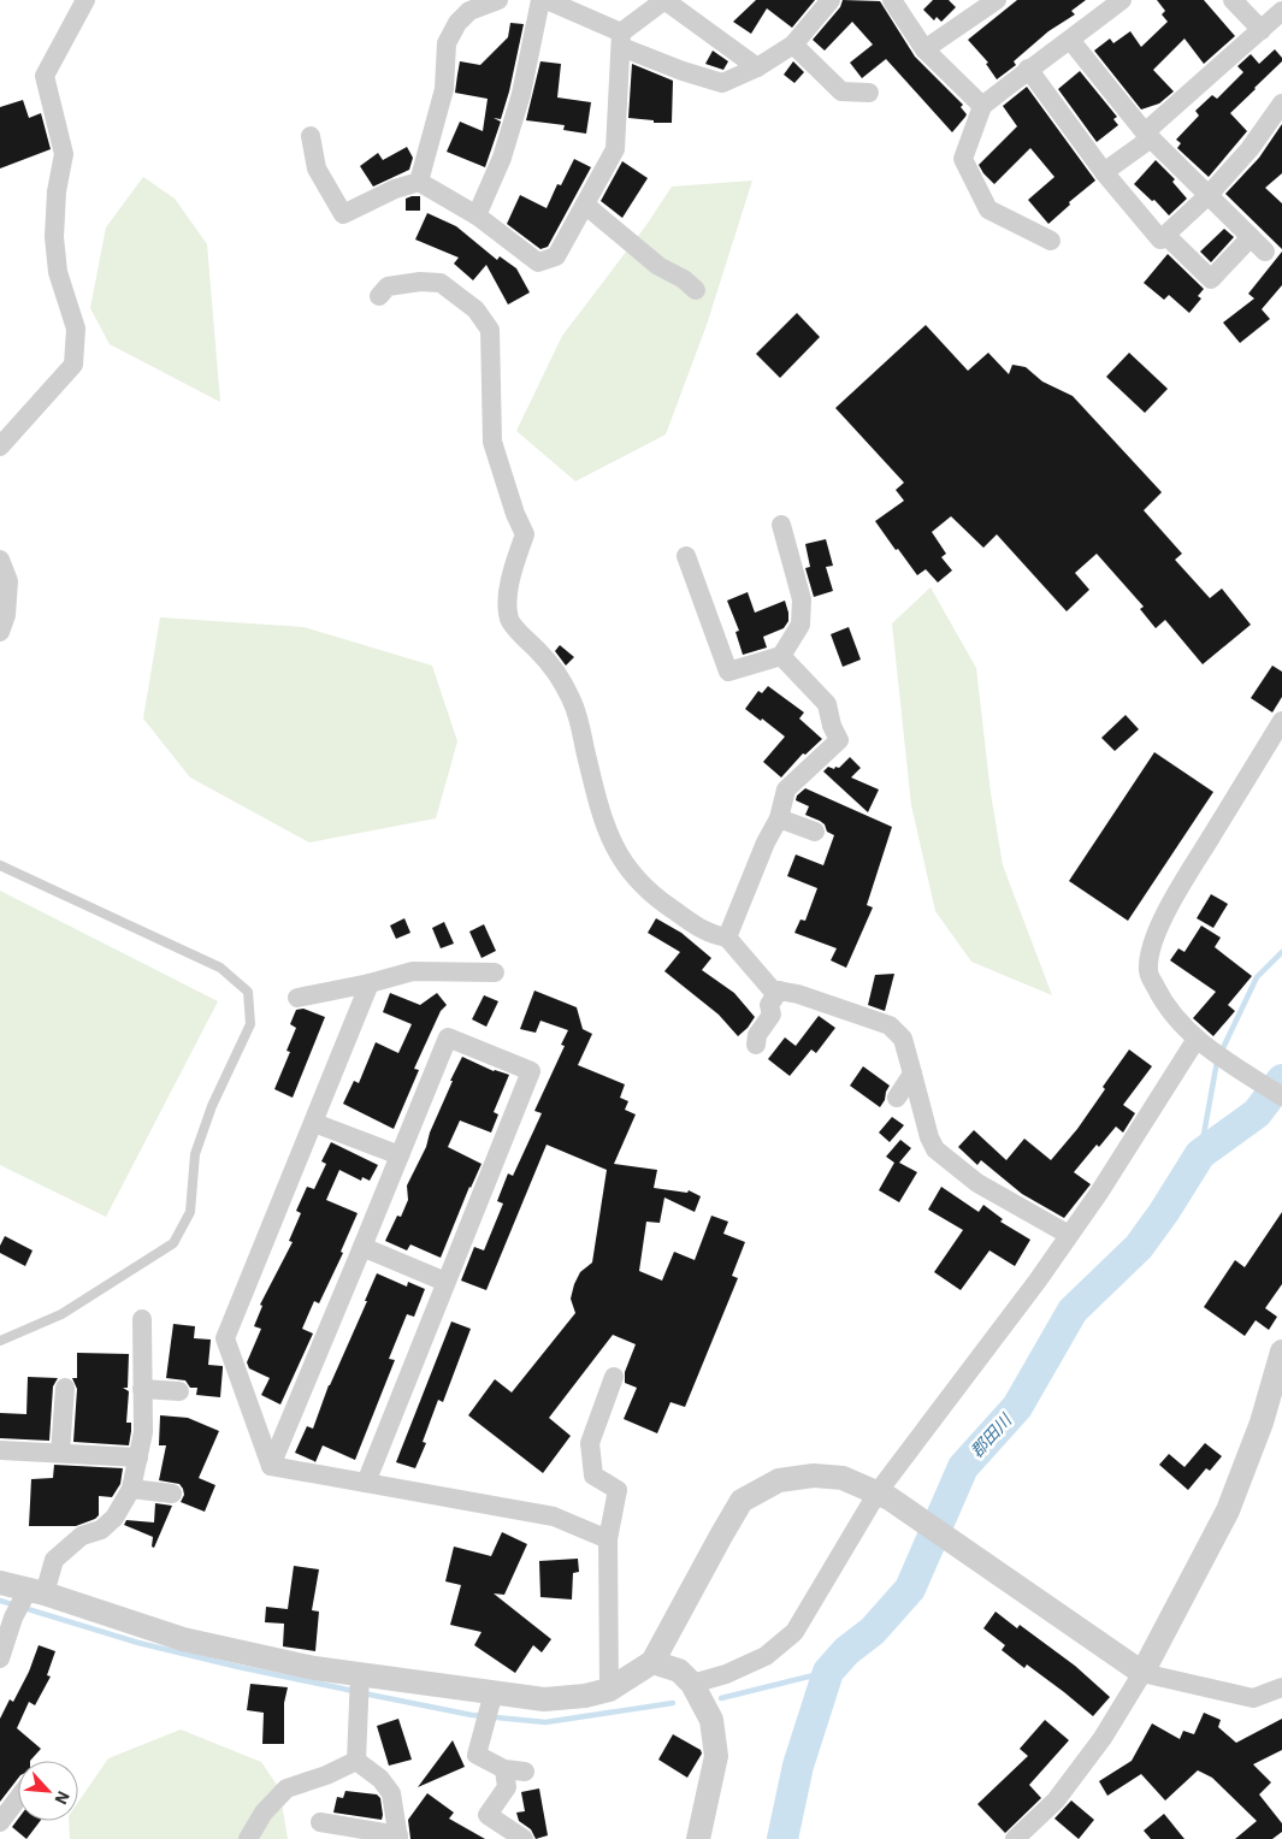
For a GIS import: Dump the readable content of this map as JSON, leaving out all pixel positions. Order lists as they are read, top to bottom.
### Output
{
  "water": ["郡田川"],
  "north": "bottom right"
}
